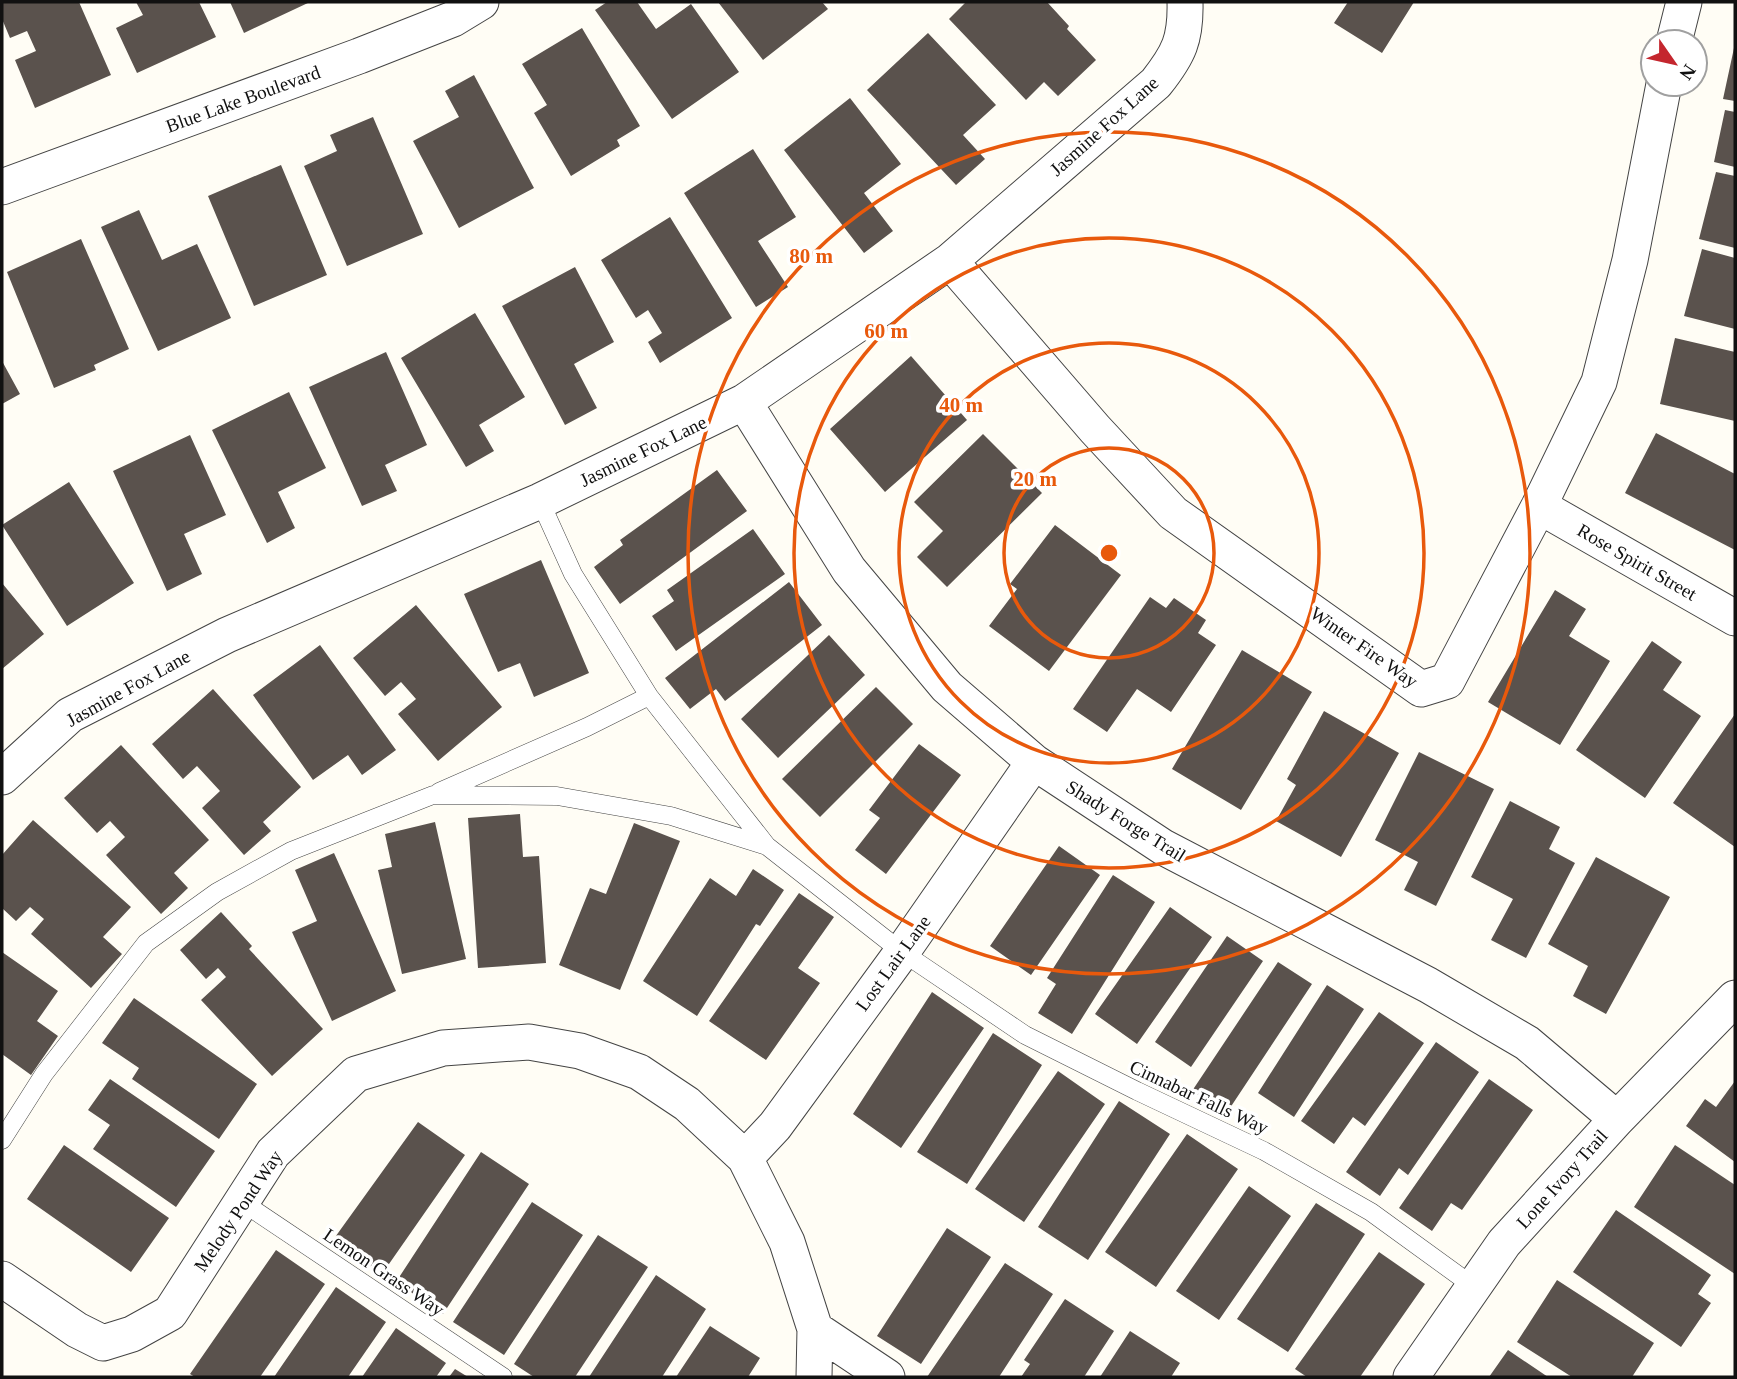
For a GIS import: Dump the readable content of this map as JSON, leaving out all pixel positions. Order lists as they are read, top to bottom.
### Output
{
  "streets": {
    "street": [
      "Blue Lake Boulevard",
      "Jasmine Fox Lane",
      "Rose Spirit Street",
      "Winter Fire Way",
      "Shady Forge Trail",
      "Lost Lair Lane",
      "Lone Ivory Trail",
      "Melody Pond Way"
    ],
    "lane": ["Cinnabar Falls Way", "Lemon Grass Way"]
  },
  "crossings": [
    ["Jasmine Fox Lane", "Winter Fire Way"],
    ["Jasmine Fox Lane", "Shady Forge Trail"],
    ["Rose Spirit Street", "Winter Fire Way"],
    ["Shady Forge Trail", "Lost Lair Lane"],
    ["Shady Forge Trail", "Lone Ivory Trail"],
    ["Lost Lair Lane", "Cinnabar Falls Way"],
    ["Lost Lair Lane", "Melody Pond Way"],
    ["Cinnabar Falls Way", "Lone Ivory Trail"],
    ["Melody Pond Way", "Lemon Grass Way"]
  ],
  "north": "bottom right",
  "rings": [
    "80 m",
    "60 m",
    "40 m",
    "20 m"
  ]
}
